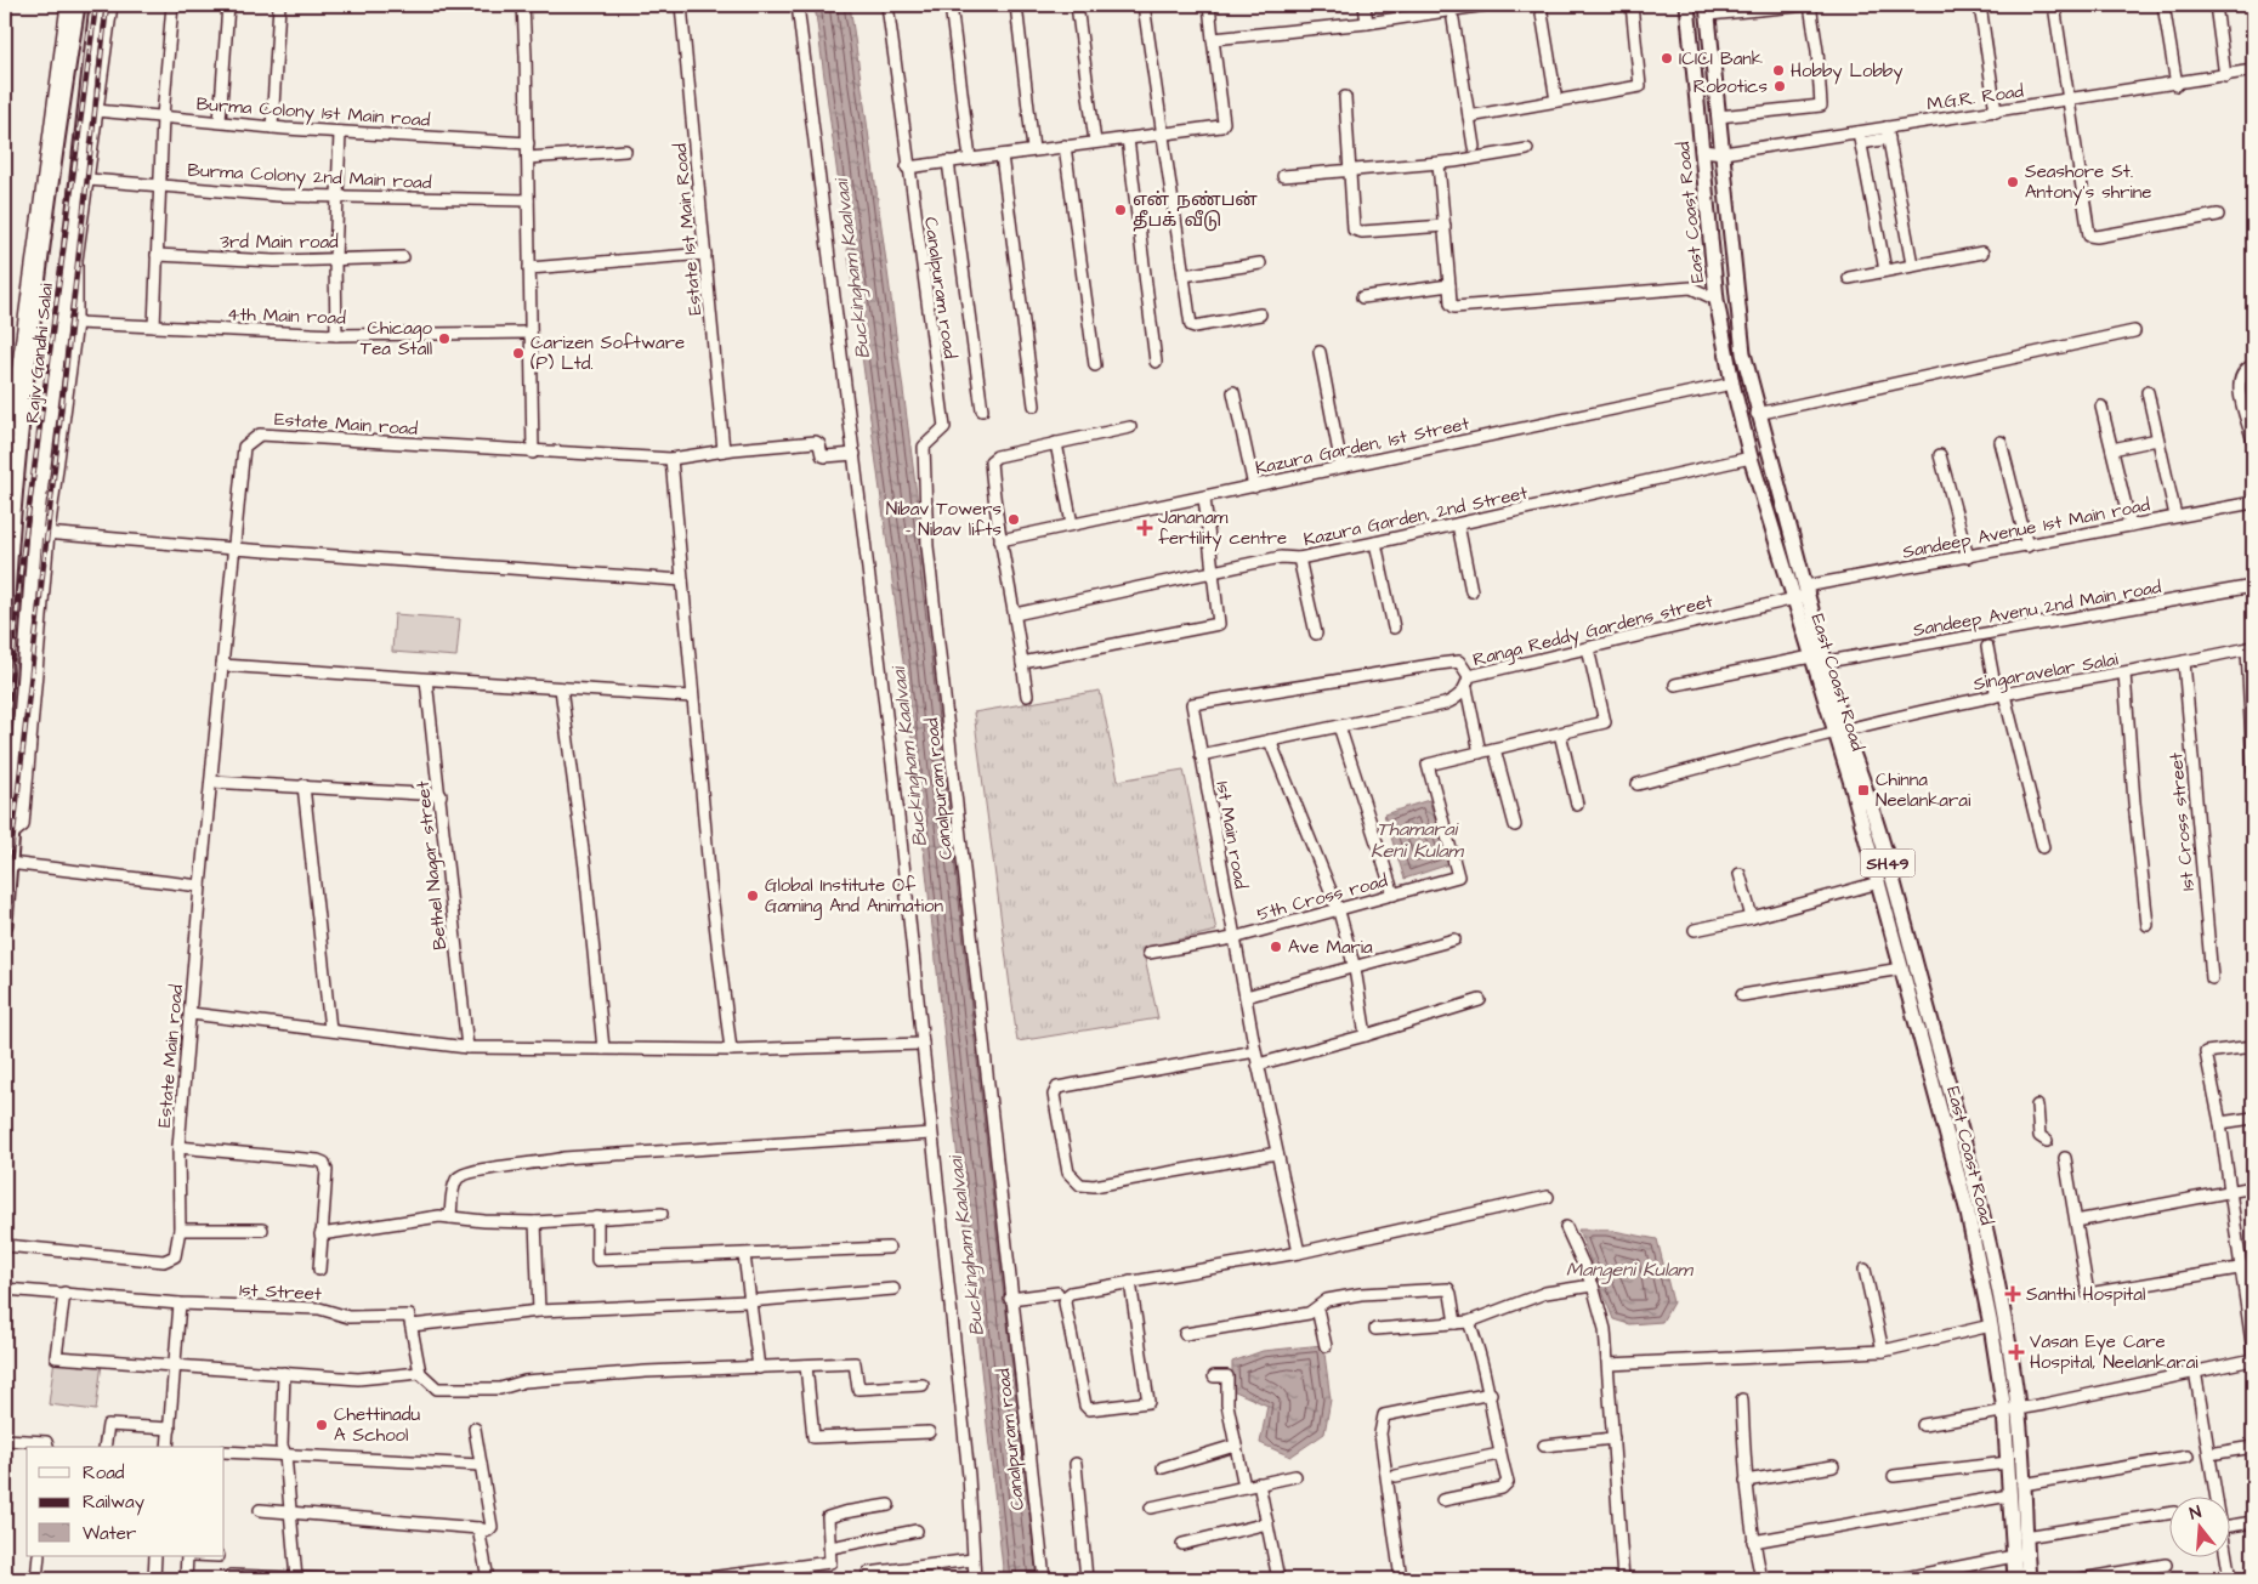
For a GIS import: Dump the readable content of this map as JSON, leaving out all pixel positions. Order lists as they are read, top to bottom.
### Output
{
  "streets": {
    "main road": ["East Coast Road", "Rajiv Gandhi Salai", "SH49"],
    "street": [
      "M.G.R. Road",
      "Burma Colony 1st Main road",
      "Burma Colony 2nd Main road",
      "Estate 1st Main Road",
      "3rd Main road",
      "Canalpuram road",
      "4th Main road",
      "Estate Main road",
      "Kazura Garden, 1st Street",
      "Kazura Garden, 2nd Street",
      "Sandeep Avenue 1st Main road",
      "Sandeep Avenu 2nd Main road",
      "Ranga Reddy Gardens street",
      "Singaravelar Salai",
      "1st Cross street",
      "1st Main road",
      "Bethel Nagar street",
      "5th Cross road",
      "1st Street"
    ]
  },
  "crossings": [
    ["M.G.R. Road", "East Coast Road"],
    ["East Coast Road", "Kazura Garden, 1st Street"],
    ["East Coast Road", "Kazura Garden, 2nd Street"],
    ["East Coast Road", "Sandeep Avenue 1st Main road"],
    ["East Coast Road", "Sandeep Avenu 2nd Main road"],
    ["East Coast Road", "Ranga Reddy Gardens street"],
    ["East Coast Road", "Singaravelar Salai"],
    ["Estate 1st Main Road", "Estate Main road"],
    ["Sandeep Avenue 1st Main road", "Ranga Reddy Gardens street"],
    ["Ranga Reddy Gardens street", "1st Main road"],
    ["Ranga Reddy Gardens street", "5th Cross road"],
    ["Singaravelar Salai", "1st Cross street"],
    ["1st Main road", "5th Cross road"]
  ],
  "water": ["Buckingham Kaalvaai", "Thamarai Keni Kulam", "Mangeni Kulam"],
  "places": {
    "other": [
      "ICICI Bank",
      "Hobby Lobby",
      "Robotics",
      "Seashore St. Antony's shrine",
      "என் நண்பன் தீபக் வீடு",
      "Chicago Tea Stall",
      "Carizen Software (P) Ltd.",
      "Nibav Towers - Nibav lifts",
      "Global Institute Of Gaming And Animation",
      "Ave Maria",
      "Chettinadu A School"
    ],
    "health": ["Jananam fertility centre", "Santhi Hospital", "Vasan Eye Care Hospital, Neelankarai"],
    "transit": ["Chinna Neelankarai"]
  },
  "legend": ["Road", "Railway", "Water"],
  "north": "top"
}
